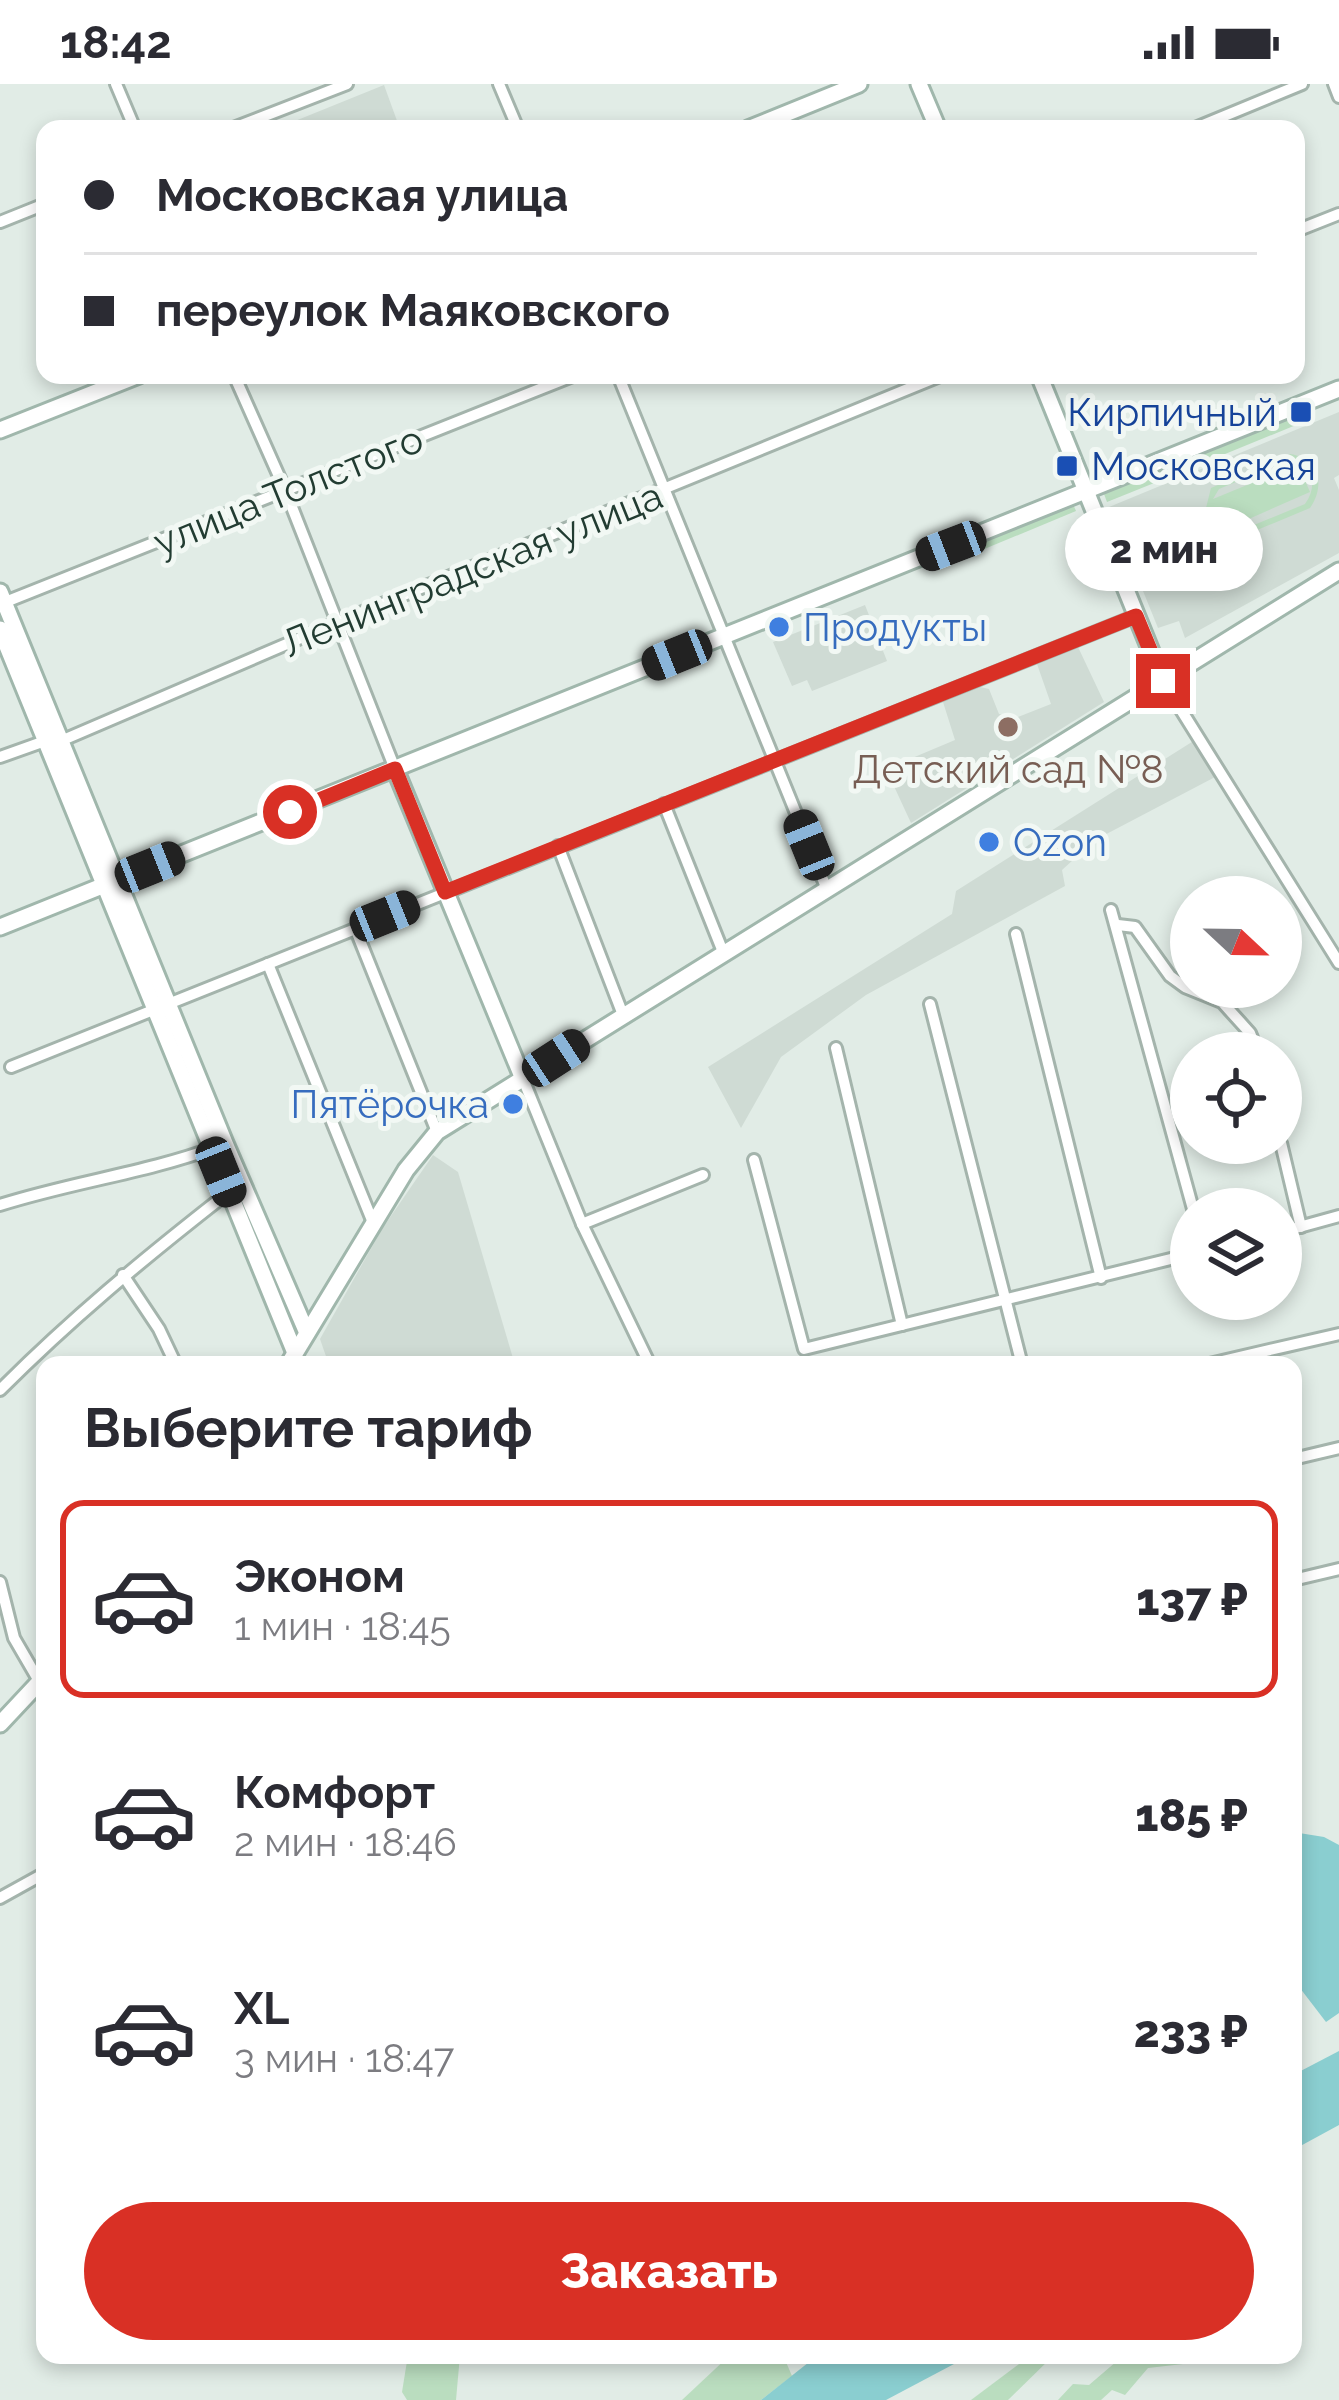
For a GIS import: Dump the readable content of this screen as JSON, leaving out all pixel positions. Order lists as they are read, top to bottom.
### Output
{
  "streets": {
    "street": ["улица Толстого", "Ленинградская улица"]
  },
  "places": {
    "transit": ["Кирпичный", "Московская"],
    "other": [
      "Продукты",
      "Детский сад №8",
      "Ozon",
      "Пятёрочка"
    ]
  },
  "north": "right",
  "page": {
    "status": "18:42",
    "banner": ["Московская улица", "переулок Маяковского"],
    "bubble": "2 мин",
    "heading": "Выберите тариф",
    "list": [
      {
        "name": "Эконом",
        "note": "1 мин · 18:45",
        "value": "137 ₽"
      },
      {
        "name": "Комфорт",
        "note": "2 мин · 18:46",
        "value": "185 ₽"
      },
      {
        "name": "XL",
        "note": "3 мин · 18:47",
        "value": "233 ₽"
      }
    ],
    "buttons": "Заказать"
  }
}
